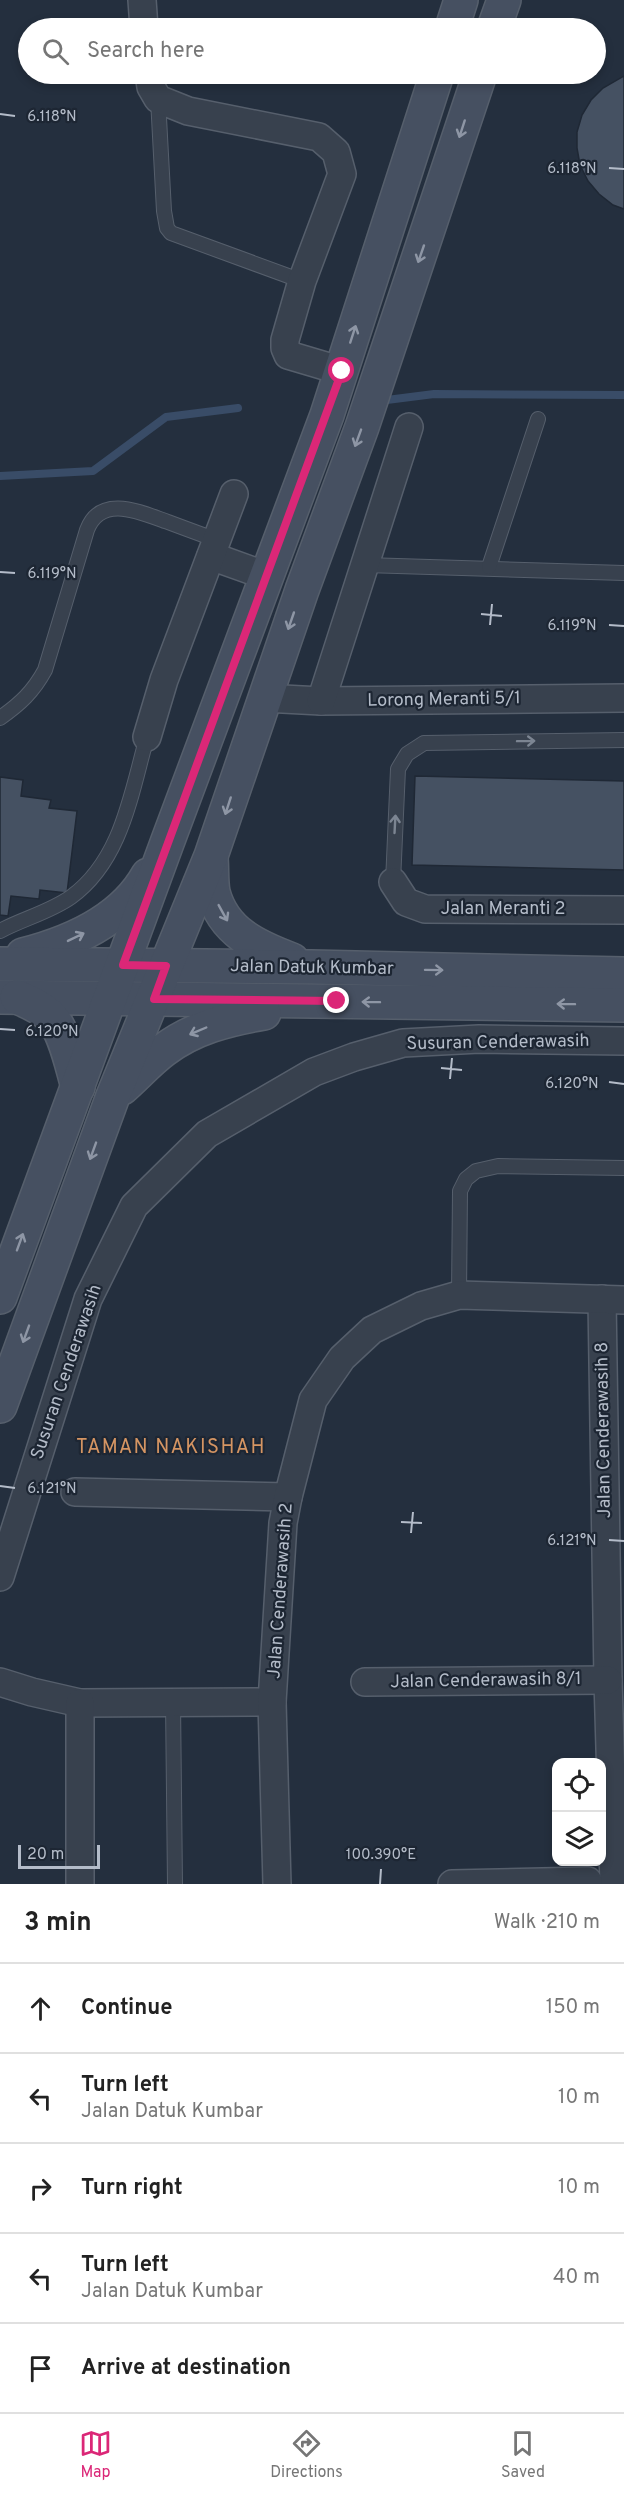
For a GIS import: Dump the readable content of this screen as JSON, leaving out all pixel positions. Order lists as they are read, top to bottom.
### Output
{
  "streets": {
    "main road": ["Jalan Datuk Kumbar"],
    "street": [
      "Lorong Meranti 5/1",
      "Jalan Meranti 2",
      "Susuran Cenderawasih",
      "Jalan Cenderawasih 8",
      "Jalan Cenderawasih 2",
      "Jalan Cenderawasih 8/1"
    ]
  },
  "crossings": [
    ["Jalan Cenderawasih 8", "Jalan Cenderawasih 2"],
    ["Jalan Cenderawasih 8", "Jalan Cenderawasih 8/1"]
  ],
  "districts": ["TAMAN NAKISHAH"],
  "scale_bar": "20 m",
  "page": {
    "search": "Search here",
    "scale": "20 m",
    "heading": ["3 min", "Walk · 210 m"],
    "list": [
      ["Continue", "150 m"],
      ["Turn left", "Jalan Datuk Kumbar", "10 m"],
      ["Turn right", "10 m"],
      ["Turn left", "Jalan Datuk Kumbar", "40 m"],
      "Arrive at destination"
    ],
    "nav": ["Map", "Directions", "Saved"]
  },
  "coordinates": [
    "6.118°N",
    "6.119°N",
    "6.120°N",
    "6.121°N",
    "100.390°E"
  ]
}
